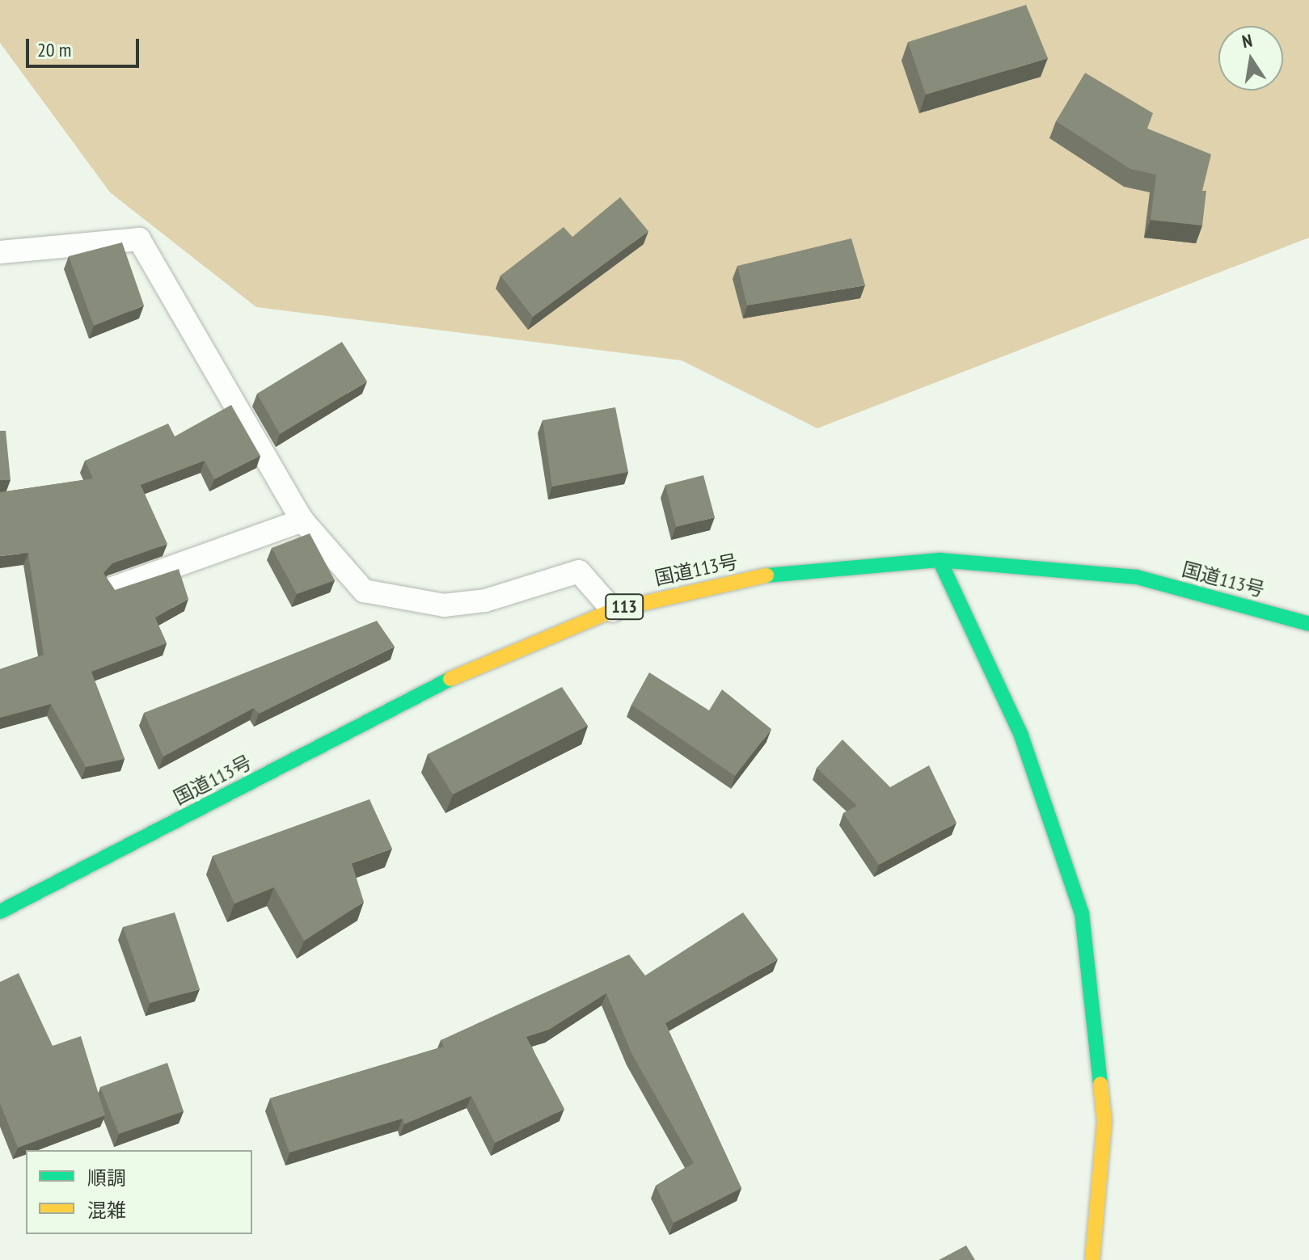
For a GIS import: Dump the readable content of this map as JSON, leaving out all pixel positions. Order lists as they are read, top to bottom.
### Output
{
  "streets": {
    "main road": ["国道113号", "113"]
  },
  "legend": ["順調", "混雑"],
  "scale_bar": "20 m",
  "north": "top"
}
